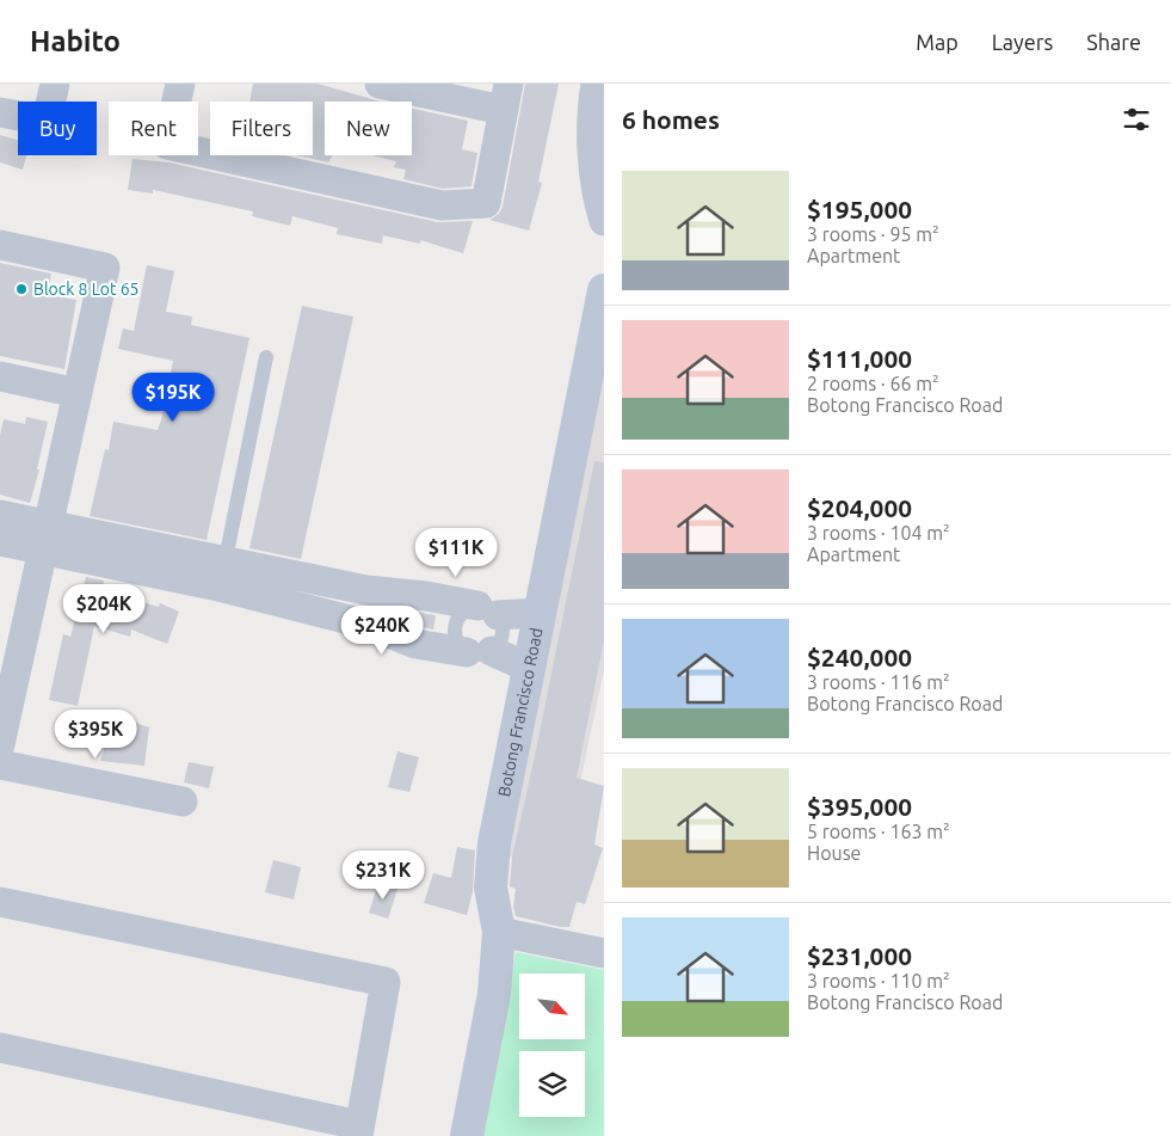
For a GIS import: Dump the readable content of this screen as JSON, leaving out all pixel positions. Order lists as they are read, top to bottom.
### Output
{
  "streets": {
    "street": ["Botong Francisco Road"]
  },
  "places": ["Block 8 Lot 65"],
  "north": "bottom right",
  "page": {
    "header": "Habito",
    "nav": ["Map", "Layers", "Share"],
    "heading": "6 homes",
    "chip": [
      "Buy",
      "Rent",
      "Filters",
      "New"
    ],
    "list": [
      {
        "name": "$195,000",
        "note": "3 rooms · 95 m² · Apartment"
      },
      {
        "name": "$111,000",
        "note": "2 rooms · 66 m² · Botong Francisco Road"
      },
      {
        "name": "$204,000",
        "note": "3 rooms · 104 m² · Apartment"
      },
      {
        "name": "$240,000",
        "note": "3 rooms · 116 m² · Botong Francisco Road"
      },
      {
        "name": "$395,000",
        "note": "5 rooms · 163 m² · House"
      },
      {
        "name": "$231,000",
        "note": "3 rooms · 110 m² · Botong Francisco Road"
      }
    ],
    "price": [
      "$195K",
      "$111K",
      "$204K",
      "$240K",
      "$395K",
      "$231K"
    ]
  }
}
